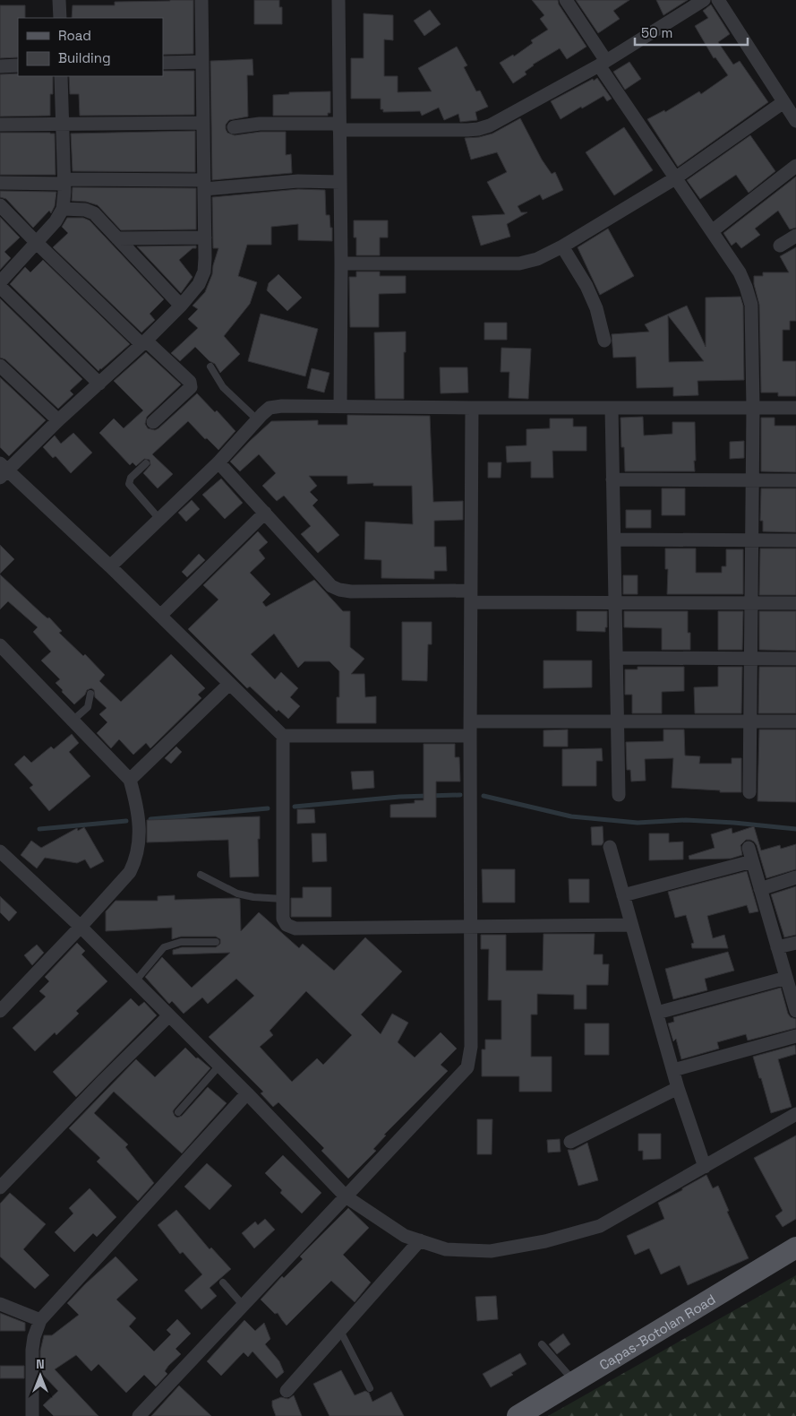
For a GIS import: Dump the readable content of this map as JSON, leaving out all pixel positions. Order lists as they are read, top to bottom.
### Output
{
  "streets": {
    "main road": ["Capas-Botolan Road"]
  },
  "legend": ["Road", "Building"],
  "scale_bar": "50 m",
  "north": "top"
}
